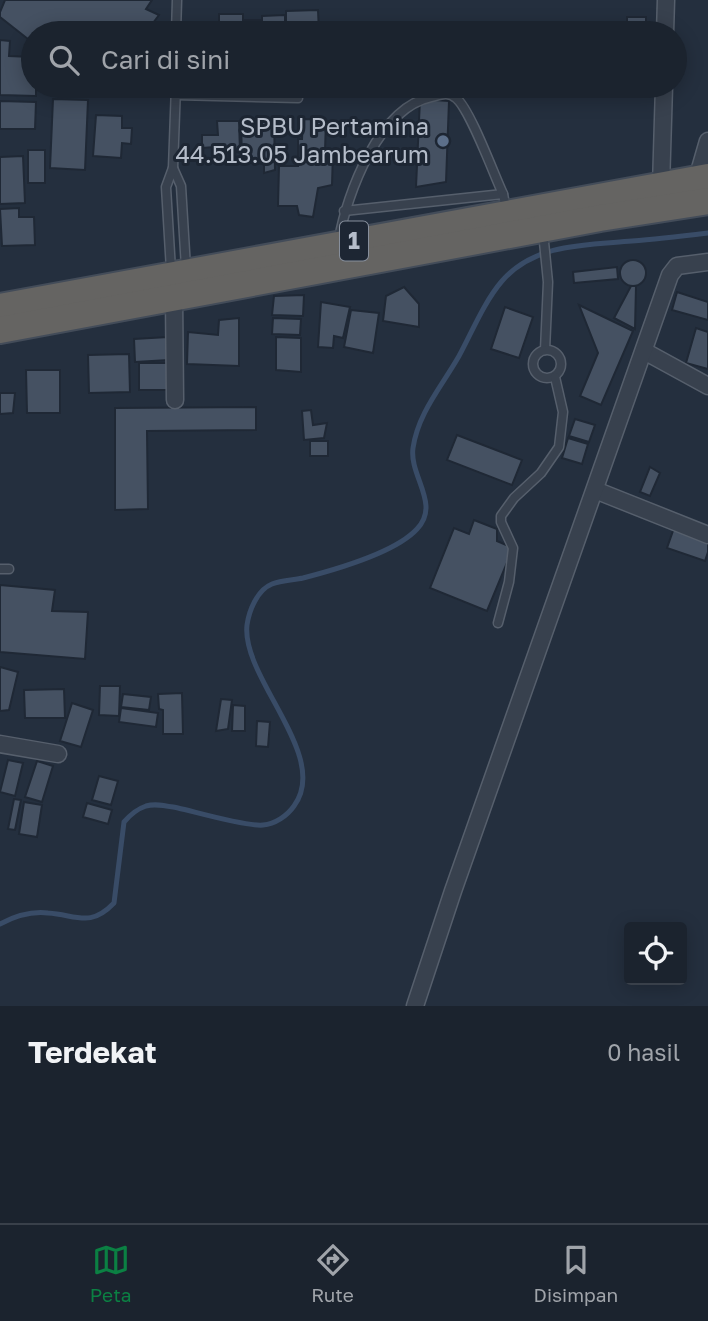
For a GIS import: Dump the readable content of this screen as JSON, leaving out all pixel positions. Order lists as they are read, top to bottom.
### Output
{
  "streets": {
    "highway": ["1"]
  },
  "places": ["SPBU Pertamina 44.513.05 Jambearum"],
  "page": {
    "search": "Cari di sini",
    "heading": ["Terdekat", "0 hasil"],
    "nav": ["Peta", "Rute", "Disimpan"]
  }
}
